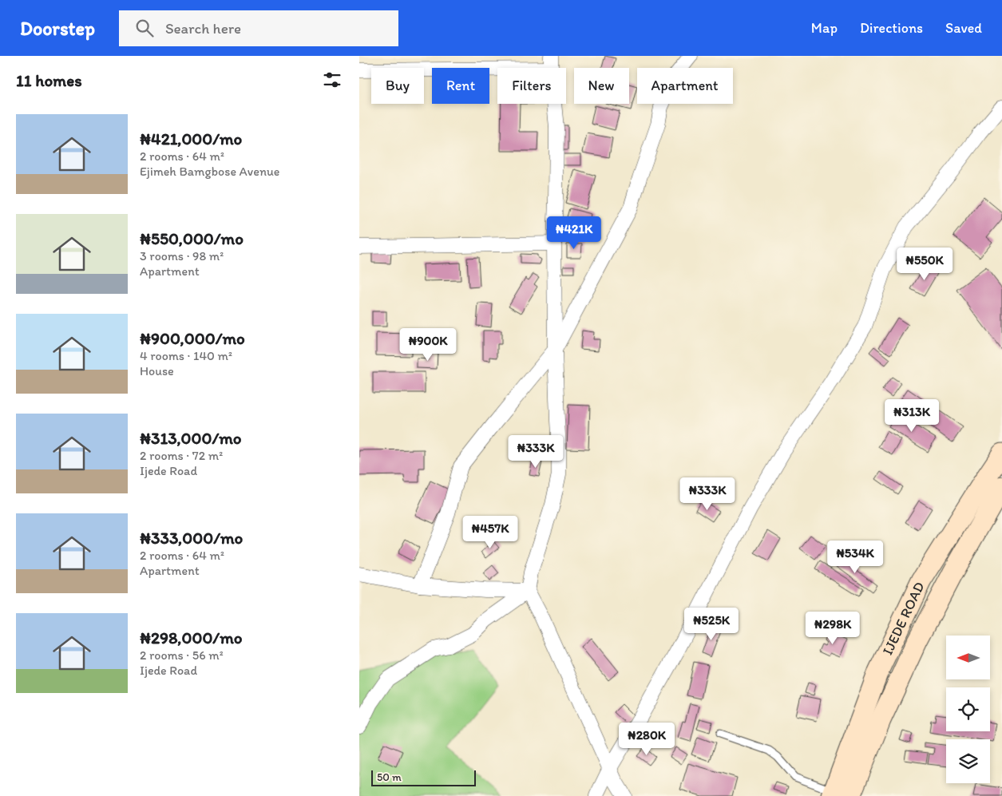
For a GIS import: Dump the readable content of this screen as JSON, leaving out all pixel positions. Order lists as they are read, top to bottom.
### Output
{
  "streets": {
    "main road": ["IJEDE ROAD"]
  },
  "scale_bar": "50 m",
  "north": "left",
  "page": {
    "header": "Doorstep",
    "search": "Search here",
    "nav": ["Map", "Directions", "Saved"],
    "heading": "11 homes",
    "chip": [
      "Buy",
      "Rent",
      "Filters",
      "New",
      "Apartment"
    ],
    "list": [
      {
        "name": "₦421,000/mo",
        "note": "2 rooms · 64 m² · Ejimeh Bamgbose Avenue"
      },
      {
        "name": "₦550,000/mo",
        "note": "3 rooms · 98 m² · Apartment"
      },
      {
        "name": "₦900,000/mo",
        "note": "4 rooms · 140 m² · House"
      },
      {
        "name": "₦313,000/mo",
        "note": "2 rooms · 72 m² · Ijede Road"
      },
      {
        "name": "₦333,000/mo",
        "note": "2 rooms · 64 m² · Apartment"
      },
      {
        "name": "₦298,000/mo",
        "note": "2 rooms · 56 m² · Ijede Road"
      }
    ],
    "price": [
      "₦421K",
      "₦550K",
      "₦900K",
      "₦313K",
      "₦333K",
      "₦333K",
      "₦457K",
      "₦534K",
      "₦525K",
      "₦298K",
      "₦280K"
    ],
    "scale": "50 m"
  }
}
